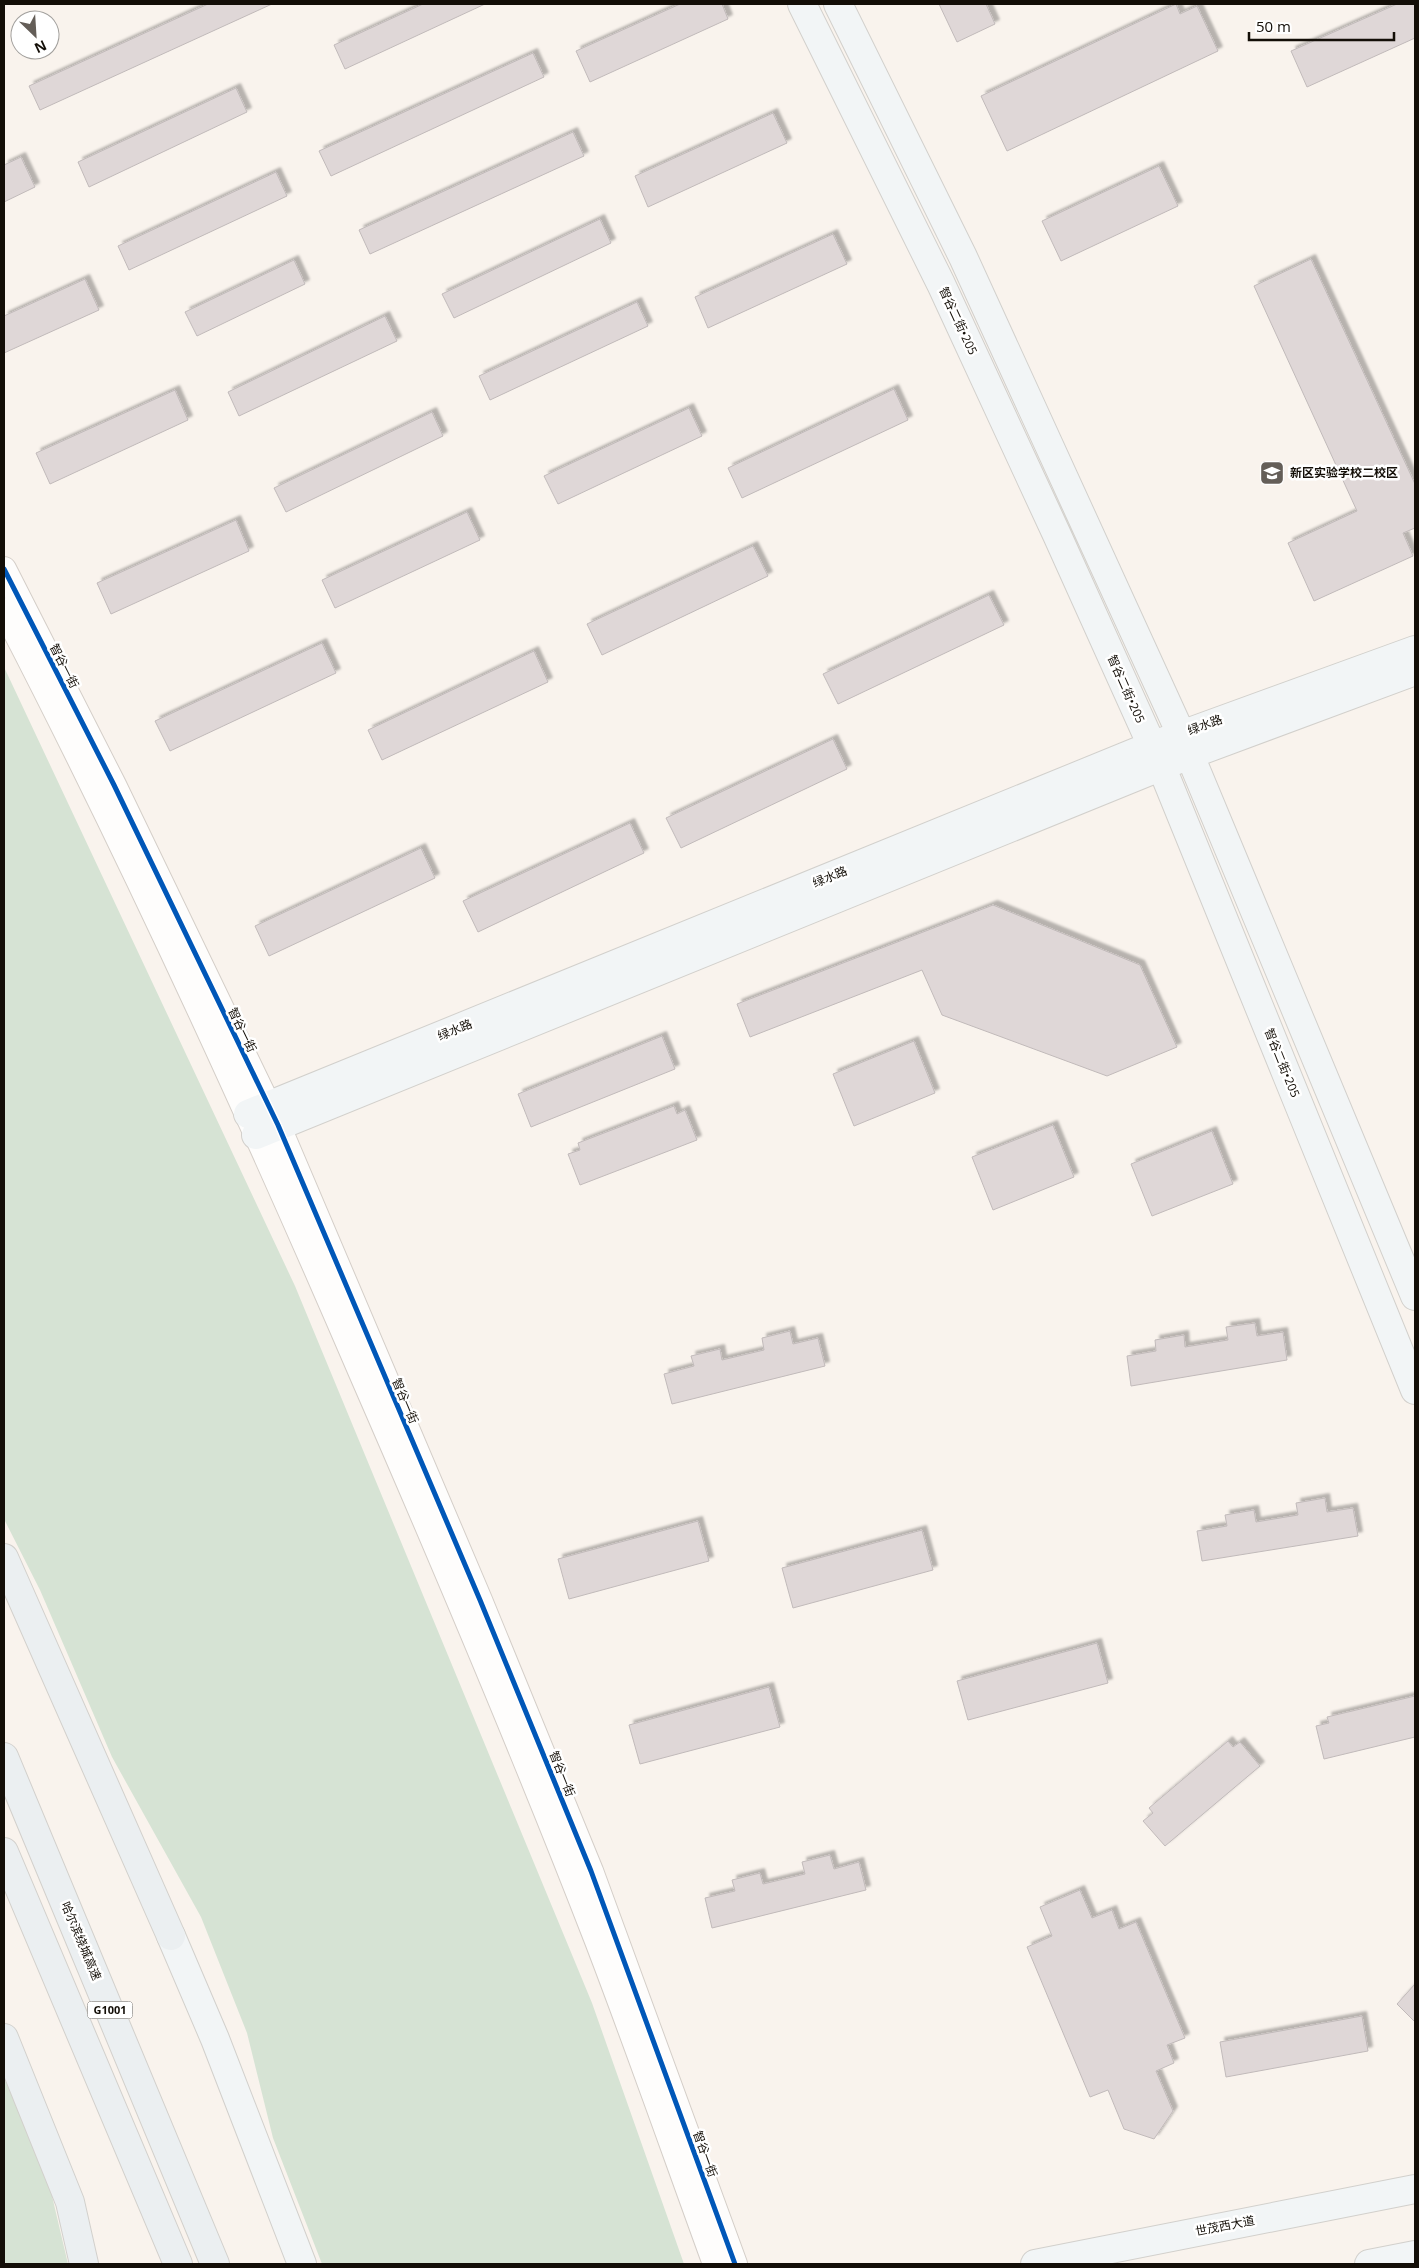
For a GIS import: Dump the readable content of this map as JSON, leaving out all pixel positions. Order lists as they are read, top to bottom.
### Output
{
  "streets": {
    "highway": ["哈尔滨绕城高速", "G1001"],
    "main road": ["智谷二街•205", "绿水路", "世茂西大道"],
    "street": ["智谷一街"]
  },
  "crossings": [
    ["智谷二街•205", "绿水路"],
    ["智谷一街", "绿水路"]
  ],
  "places": {
    "school or university": ["新区实验学校二校区"]
  },
  "scale_bar": "50 m",
  "north": "bottom right"
}
